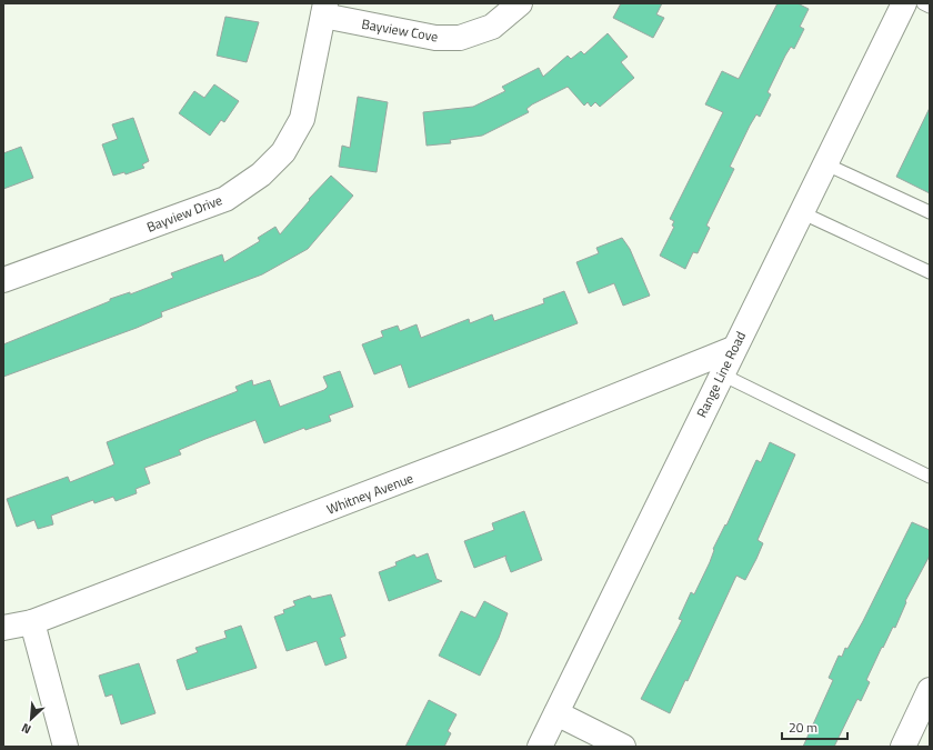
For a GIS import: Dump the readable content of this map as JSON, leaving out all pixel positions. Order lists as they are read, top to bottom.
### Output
{
  "streets": {
    "street": [
      "Bayview Cove",
      "Bayview Drive",
      "Range Line Road",
      "Whitney Avenue"
    ]
  },
  "crossings": [
    ["Bayview Cove", "Bayview Drive"],
    ["Range Line Road", "Whitney Avenue"]
  ],
  "scale_bar": "20 m",
  "north": "bottom left"
}
